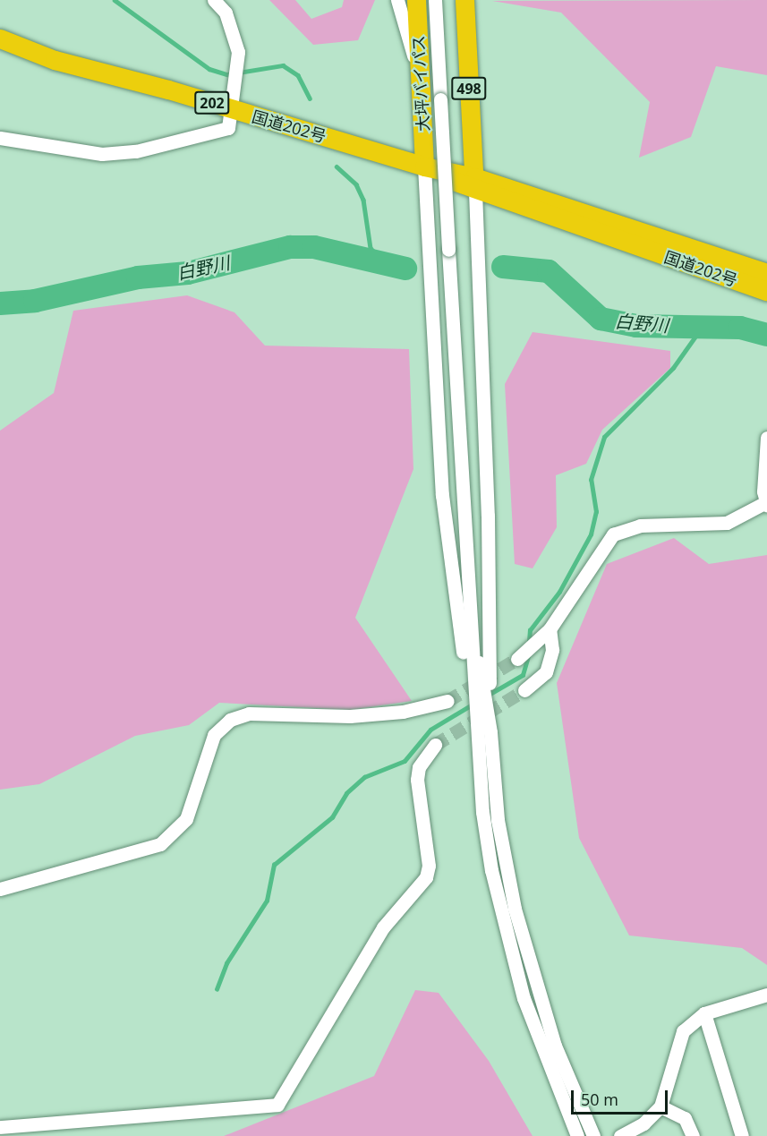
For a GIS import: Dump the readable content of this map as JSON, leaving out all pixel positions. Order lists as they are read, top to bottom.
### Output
{
  "streets": {
    "highway": [
      "大坪バイパス",
      "498",
      "202",
      "国道202号"
    ]
  },
  "crossings": [
    ["大坪バイパス", "国道202号"],
    ["498", "国道202号"]
  ],
  "water": ["白野川"],
  "scale_bar": "50 m"
}
